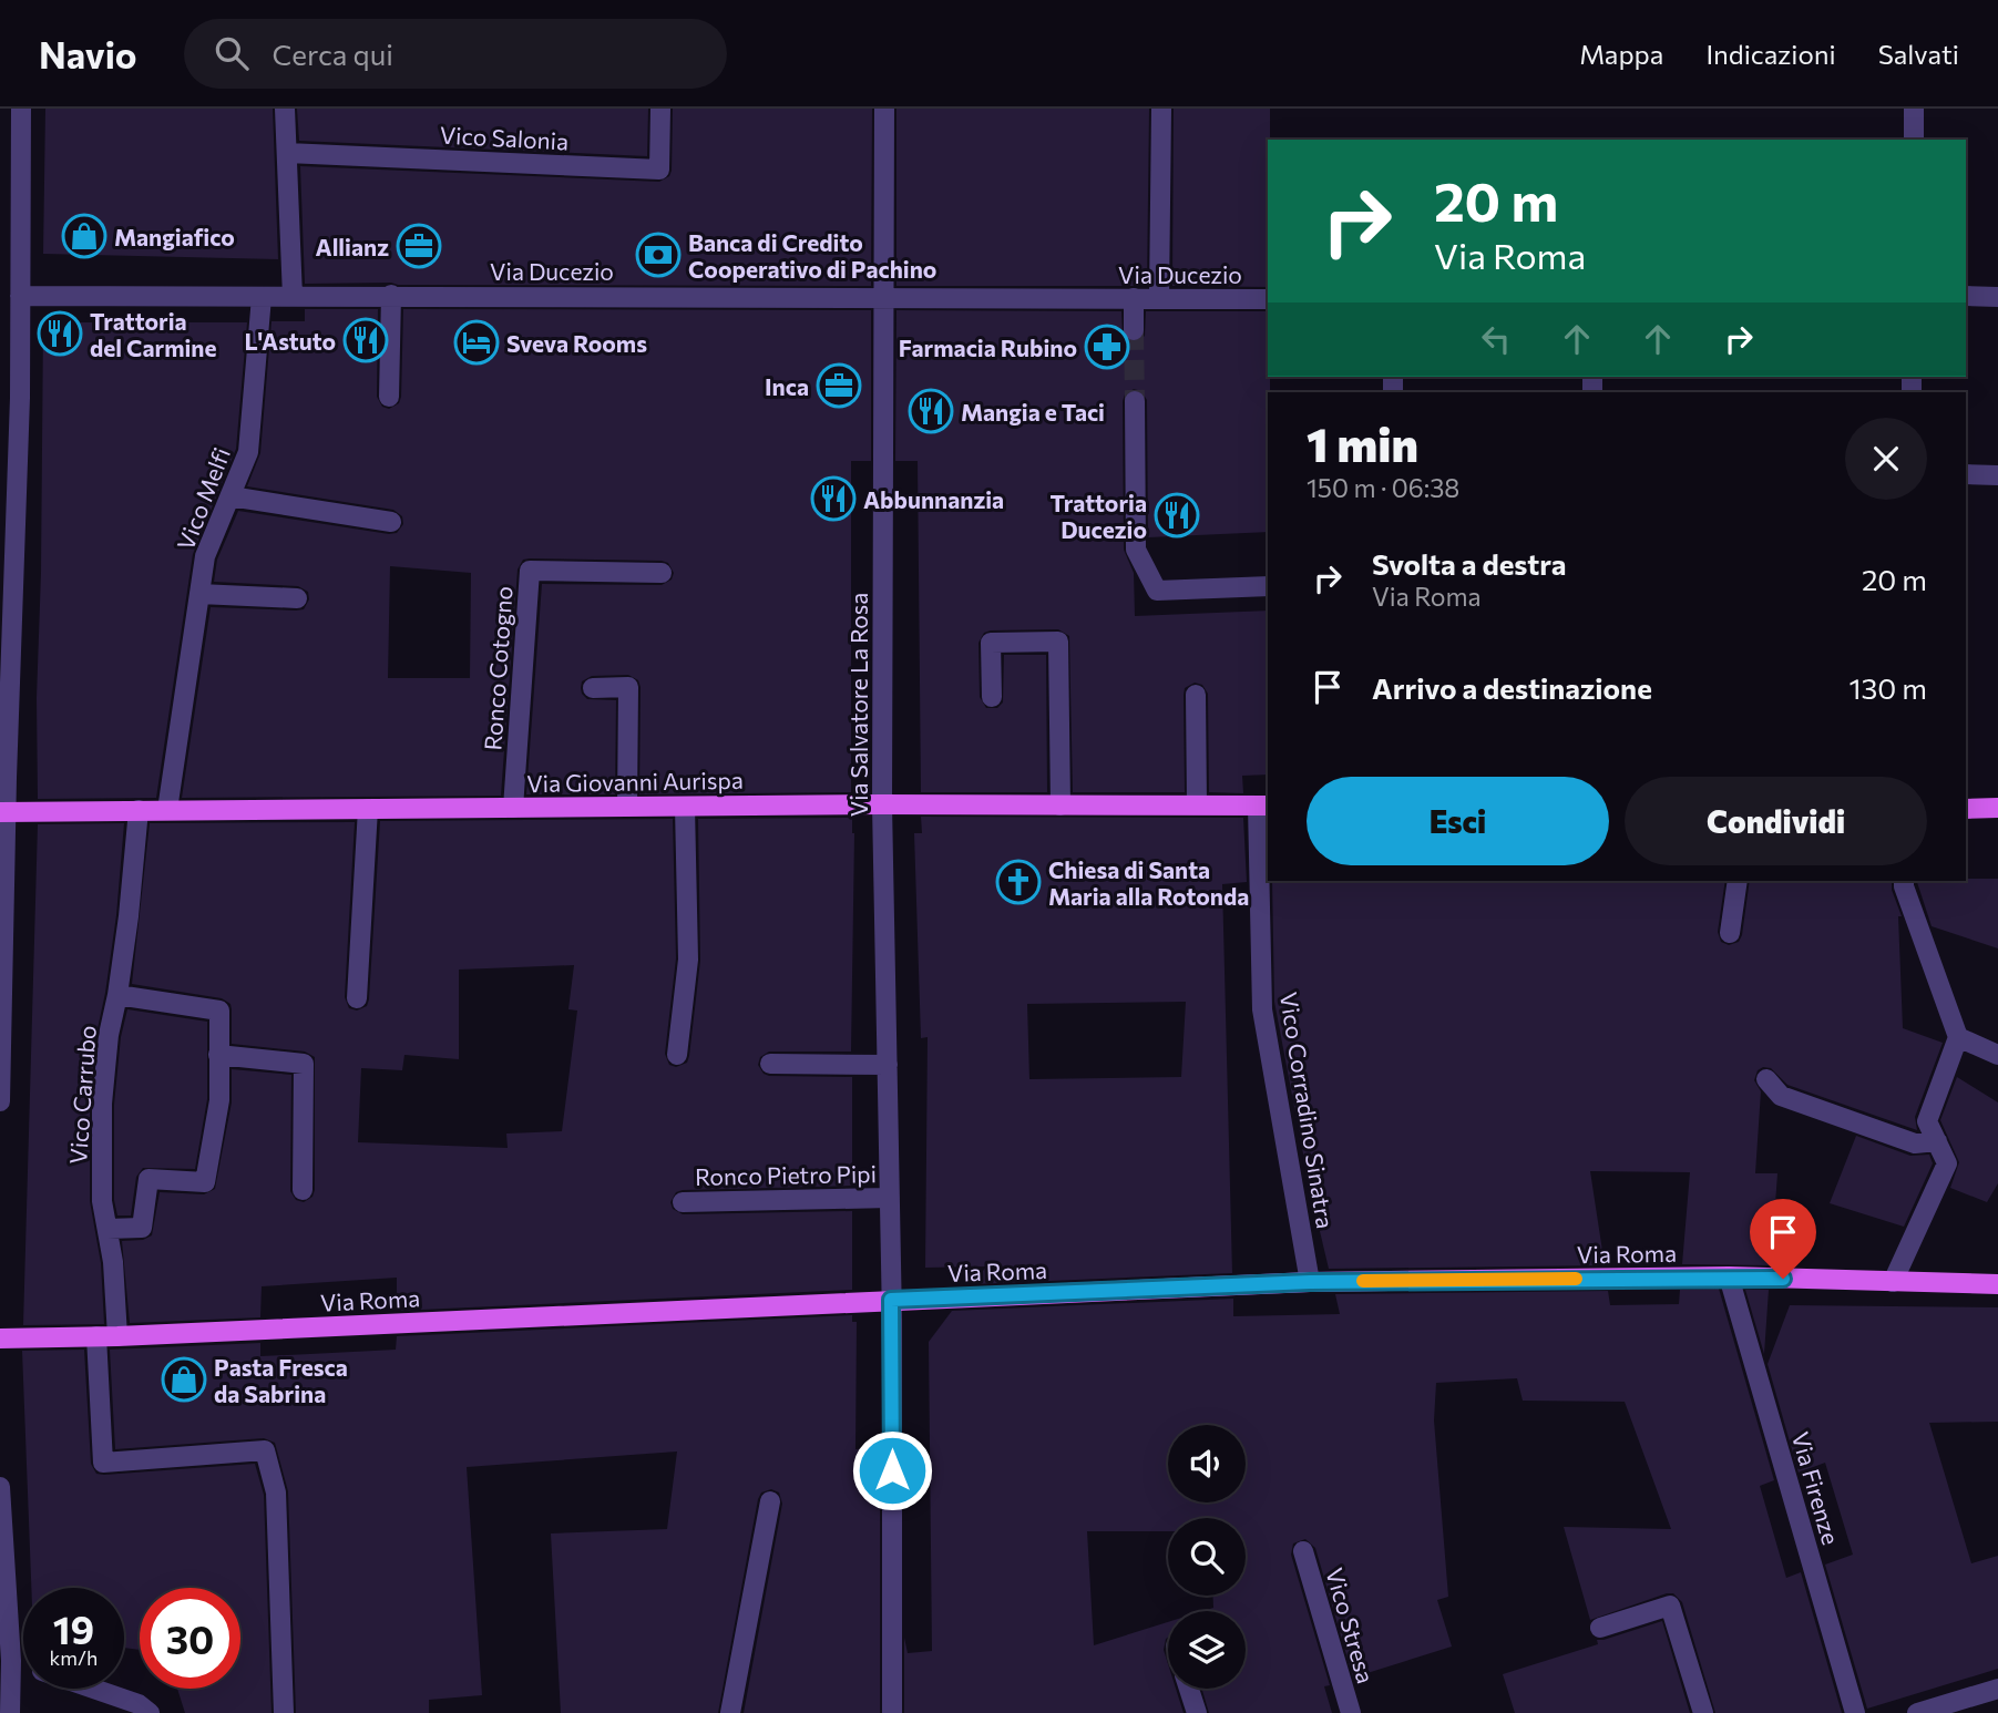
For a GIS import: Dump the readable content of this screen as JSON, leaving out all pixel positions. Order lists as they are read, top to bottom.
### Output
{
  "streets": {
    "main road": ["Via Giovanni Aurispa", "Via Roma"],
    "street": [
      "Vico Salonia",
      "Via Ducezio",
      "Vico Melfi",
      "Ronco Cotogno",
      "Via Salvatore La Rosa",
      "Vico Carrubo",
      "Vico Corradino Sinatra",
      "Ronco Pietro Pipi",
      "Via Firenze",
      "Vico Stresa"
    ]
  },
  "crossings": [
    ["Via Ducezio", "Vico Melfi"],
    ["Via Ducezio", "Via Salvatore La Rosa"],
    ["Vico Melfi", "Via Giovanni Aurispa"],
    ["Ronco Cotogno", "Via Giovanni Aurispa"],
    ["Via Salvatore La Rosa", "Via Giovanni Aurispa"],
    ["Via Salvatore La Rosa", "Ronco Pietro Pipi"],
    ["Via Salvatore La Rosa", "Via Roma"],
    ["Via Giovanni Aurispa", "Vico Carrubo"],
    ["Via Giovanni Aurispa", "Vico Corradino Sinatra"],
    ["Vico Carrubo", "Via Roma"],
    ["Vico Corradino Sinatra", "Via Roma"],
    ["Via Roma", "Via Firenze"]
  ],
  "places": {
    "shop": ["Mangiafico", "Pasta Fresca da Sabrina"],
    "office": ["Allianz", "Inca"],
    "bank": ["Banca di Credito Cooperativo di Pachino"],
    "restaurant": [
      "Trattoria del Carmine",
      "L'Astuto",
      "Mangia e Taci",
      "Abbunnanzia",
      "Trattoria Ducezio"
    ],
    "hotel": ["Sveva Rooms"],
    "pharmacy": ["Farmacia Rubino"],
    "church": ["Chiesa di Santa Maria alla Rotonda"]
  },
  "page": {
    "header": "Navio",
    "search": "Cerca qui",
    "nav": ["Mappa", "Indicazioni", "Salvati"],
    "turn": ["20 m", "Via Roma"],
    "heading": ["1 min", "150 m · 06:38"],
    "list": [
      {
        "name": "Svolta a destra",
        "note": "Via Roma",
        "value": "20 m"
      },
      {
        "name": "Arrivo a destinazione",
        "value": "130 m"
      }
    ],
    "buttons": ["Esci", "Condividi"],
    "speed": "19 km/h",
    "limit": "30"
  }
}
